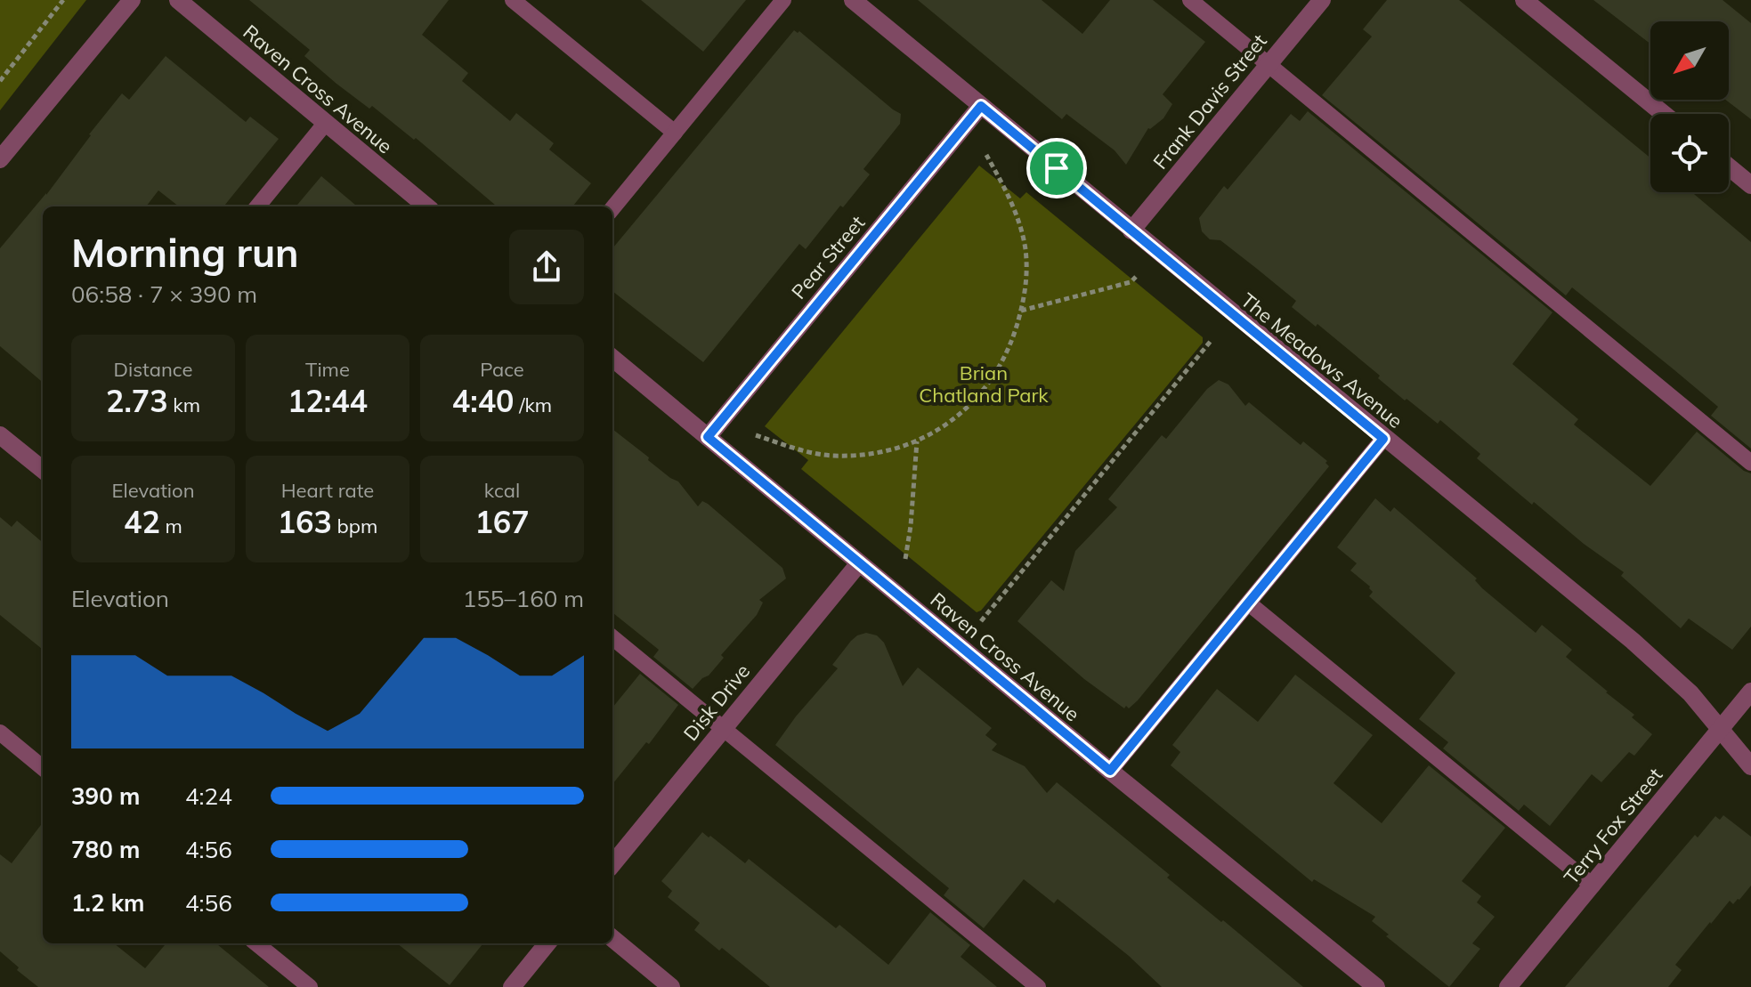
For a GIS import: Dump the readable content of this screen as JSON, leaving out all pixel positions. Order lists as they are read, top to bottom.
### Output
{
  "streets": {
    "street": [
      "Raven Cross Avenue",
      "Frank Davis Street",
      "Pear Street",
      "The Meadows Avenue",
      "Disk Drive",
      "Terry Fox Street"
    ]
  },
  "crossings": [
    ["Raven Cross Avenue", "Pear Street"],
    ["Raven Cross Avenue", "Disk Drive"],
    ["Frank Davis Street", "The Meadows Avenue"],
    ["Pear Street", "The Meadows Avenue"],
    ["The Meadows Avenue", "Terry Fox Street"]
  ],
  "parks": ["Brian Chatland Park"],
  "north": "bottom left",
  "page": {
    "heading": ["Morning run", "06:58 · 7 × 390 m"],
    "stats": [
      ["Distance", "2.73 km"],
      ["Time", "12:44"],
      ["Pace", "4:40 /km"],
      ["Elevation", "42 m"],
      ["Heart rate", "163 bpm"],
      ["kcal", "167"]
    ],
    "chart": ["Elevation", "155–160 m"],
    "list": [
      {
        "name": "390 m",
        "note": "4:24"
      },
      {
        "name": "780 m",
        "note": "4:56"
      },
      {
        "name": "1.2 km",
        "note": "4:56"
      }
    ]
  }
}
